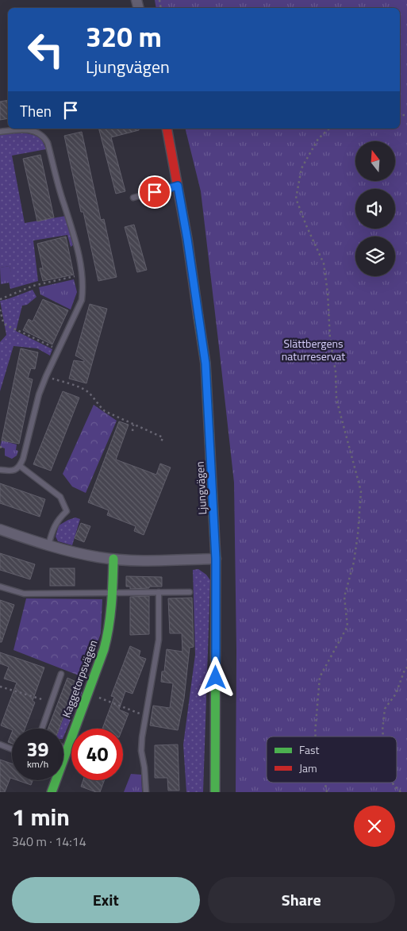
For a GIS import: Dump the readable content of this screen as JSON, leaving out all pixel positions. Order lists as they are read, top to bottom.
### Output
{
  "streets": {
    "street": ["Ljungvägen", "Kaggetorpsvägen"]
  },
  "parks": ["Slättbergens naturreservat"],
  "legend": ["Fast", "Jam"],
  "north": "top",
  "page": {
    "turn": ["320 m", "Ljungvägen"],
    "then": "Then",
    "speed": "39 km/h",
    "limit": "40",
    "heading": ["1 min", "340 m · 14:14"],
    "buttons": ["Exit", "Share"]
  }
}
